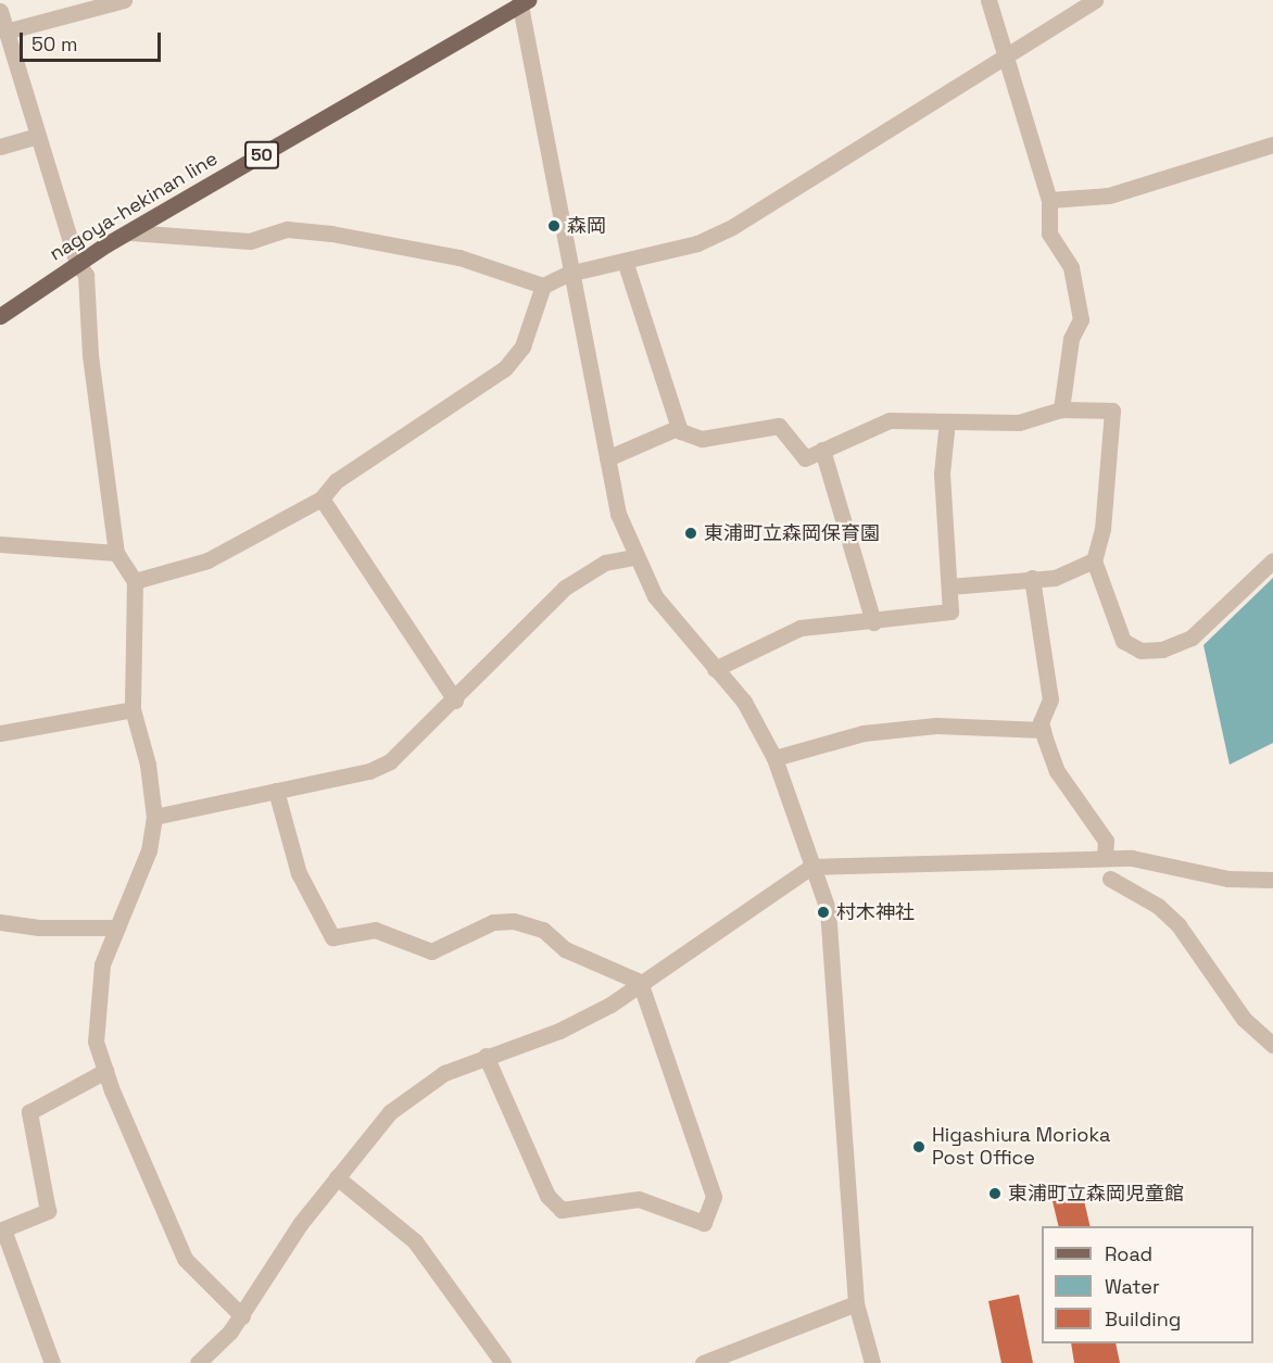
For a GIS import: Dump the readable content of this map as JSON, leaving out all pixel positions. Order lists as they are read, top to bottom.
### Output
{
  "streets": {
    "main road": ["50", "nagoya-hekinan line"]
  },
  "places": [
    "森岡",
    "東浦町立森岡保育園",
    "村木神社",
    "Higashiura Morioka Post Office",
    "東浦町立森岡児童館"
  ],
  "legend": ["Road", "Water", "Building"],
  "scale_bar": "50 m"
}
